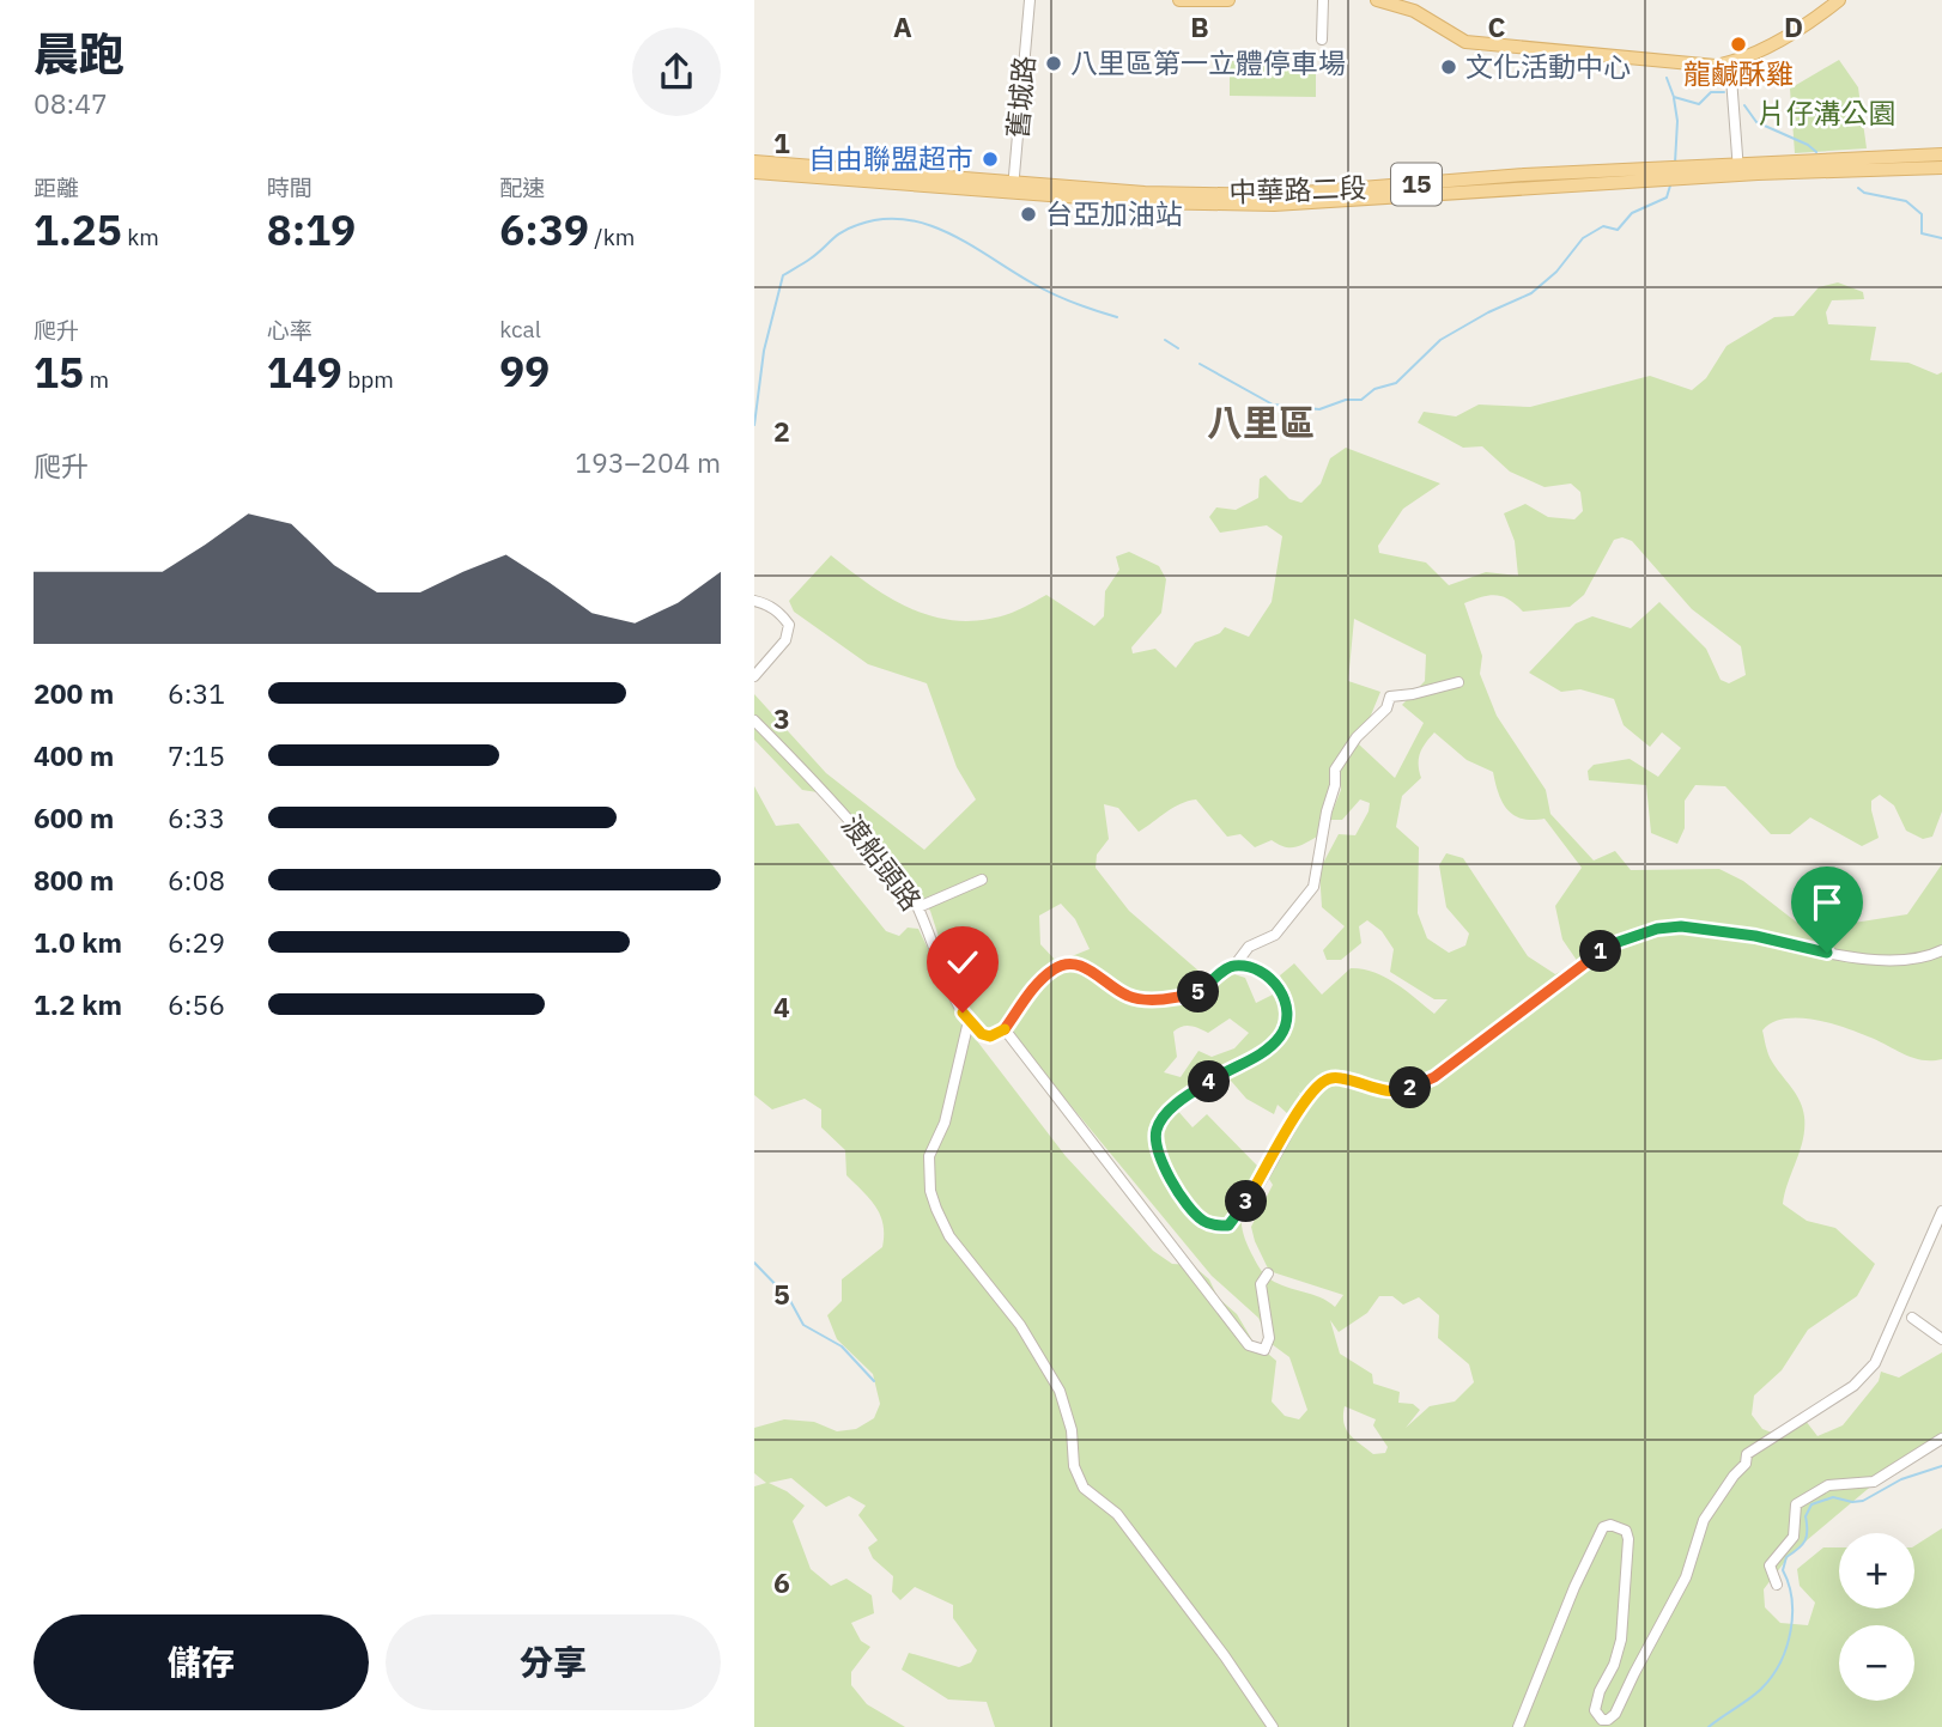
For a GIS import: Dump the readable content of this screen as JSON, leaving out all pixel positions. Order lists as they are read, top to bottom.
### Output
{
  "streets": {
    "main road": ["15", "中華路二段"],
    "street": ["舊城路", "渡船頭路"]
  },
  "crossings": [
    ["舊城路", "中華路二段"]
  ],
  "districts": ["八里區"],
  "parks": ["片仔溝公園"],
  "places": [
    "龍鹹酥雞",
    "八里區第一立體停車場",
    "文化活動中心",
    "自由聯盟超市",
    "台亞加油站"
  ],
  "page": {
    "heading": ["晨跑", "08:47"],
    "stats": [
      ["距離", "1.25 km"],
      ["時間", "8:19"],
      ["配速", "6:39 /km"],
      ["爬升", "15 m"],
      ["心率", "149 bpm"],
      ["kcal", "99"]
    ],
    "chart": ["爬升", "193–204 m"],
    "list": [
      {
        "name": "200 m",
        "note": "6:31"
      },
      {
        "name": "400 m",
        "note": "7:15"
      },
      {
        "name": "600 m",
        "note": "6:33"
      },
      {
        "name": "800 m",
        "note": "6:08"
      },
      {
        "name": "1.0 km",
        "note": "6:29"
      },
      {
        "name": "1.2 km",
        "note": "6:56"
      }
    ],
    "pins": [
      "1",
      "5",
      "4",
      "2",
      "3"
    ],
    "map_buttons": ["+", "−"],
    "buttons": ["儲存", "分享"]
  },
  "grid": {
    "columns": [
      "A",
      "B",
      "C",
      "D"
    ],
    "rows": [
      "1",
      "2",
      "3",
      "4",
      "5",
      "6"
    ]
  }
}
